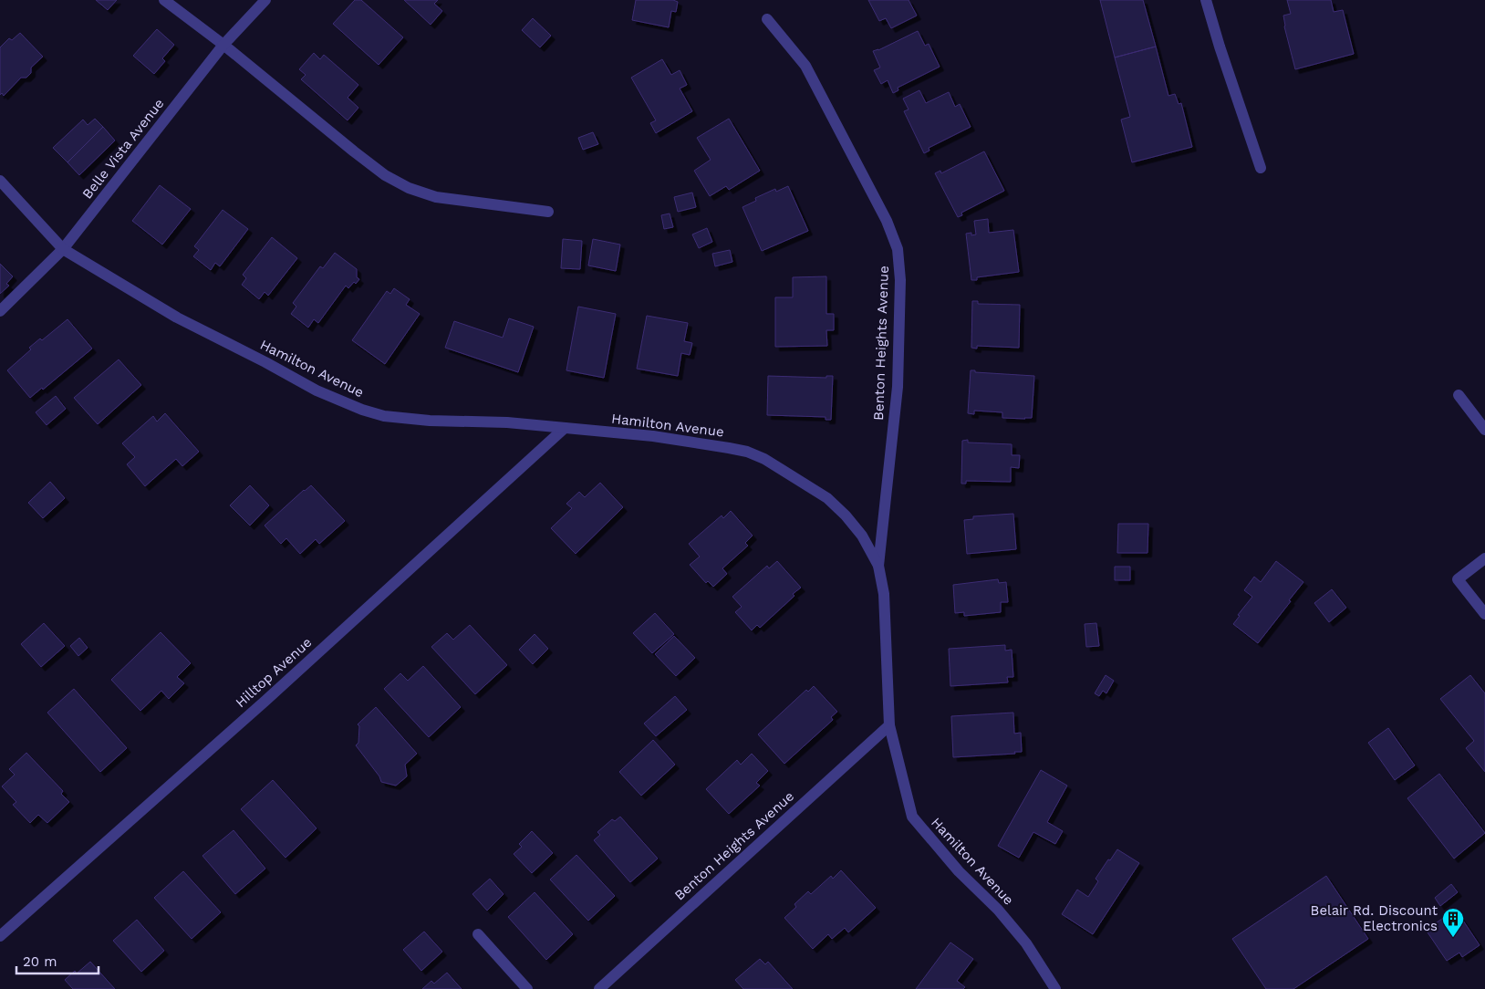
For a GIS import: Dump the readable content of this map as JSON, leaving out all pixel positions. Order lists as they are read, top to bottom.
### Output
{
  "streets": {
    "street": [
      "Belle Vista Avenue",
      "Benton Heights Avenue",
      "Hamilton Avenue",
      "Hilltop Avenue"
    ]
  },
  "crossings": [
    ["Belle Vista Avenue", "Hamilton Avenue"],
    ["Benton Heights Avenue", "Hamilton Avenue"],
    ["Hamilton Avenue", "Hilltop Avenue"]
  ],
  "places": {
    "building": ["Belair Rd. Discount Electronics"]
  },
  "scale_bar": "20 m"
}
